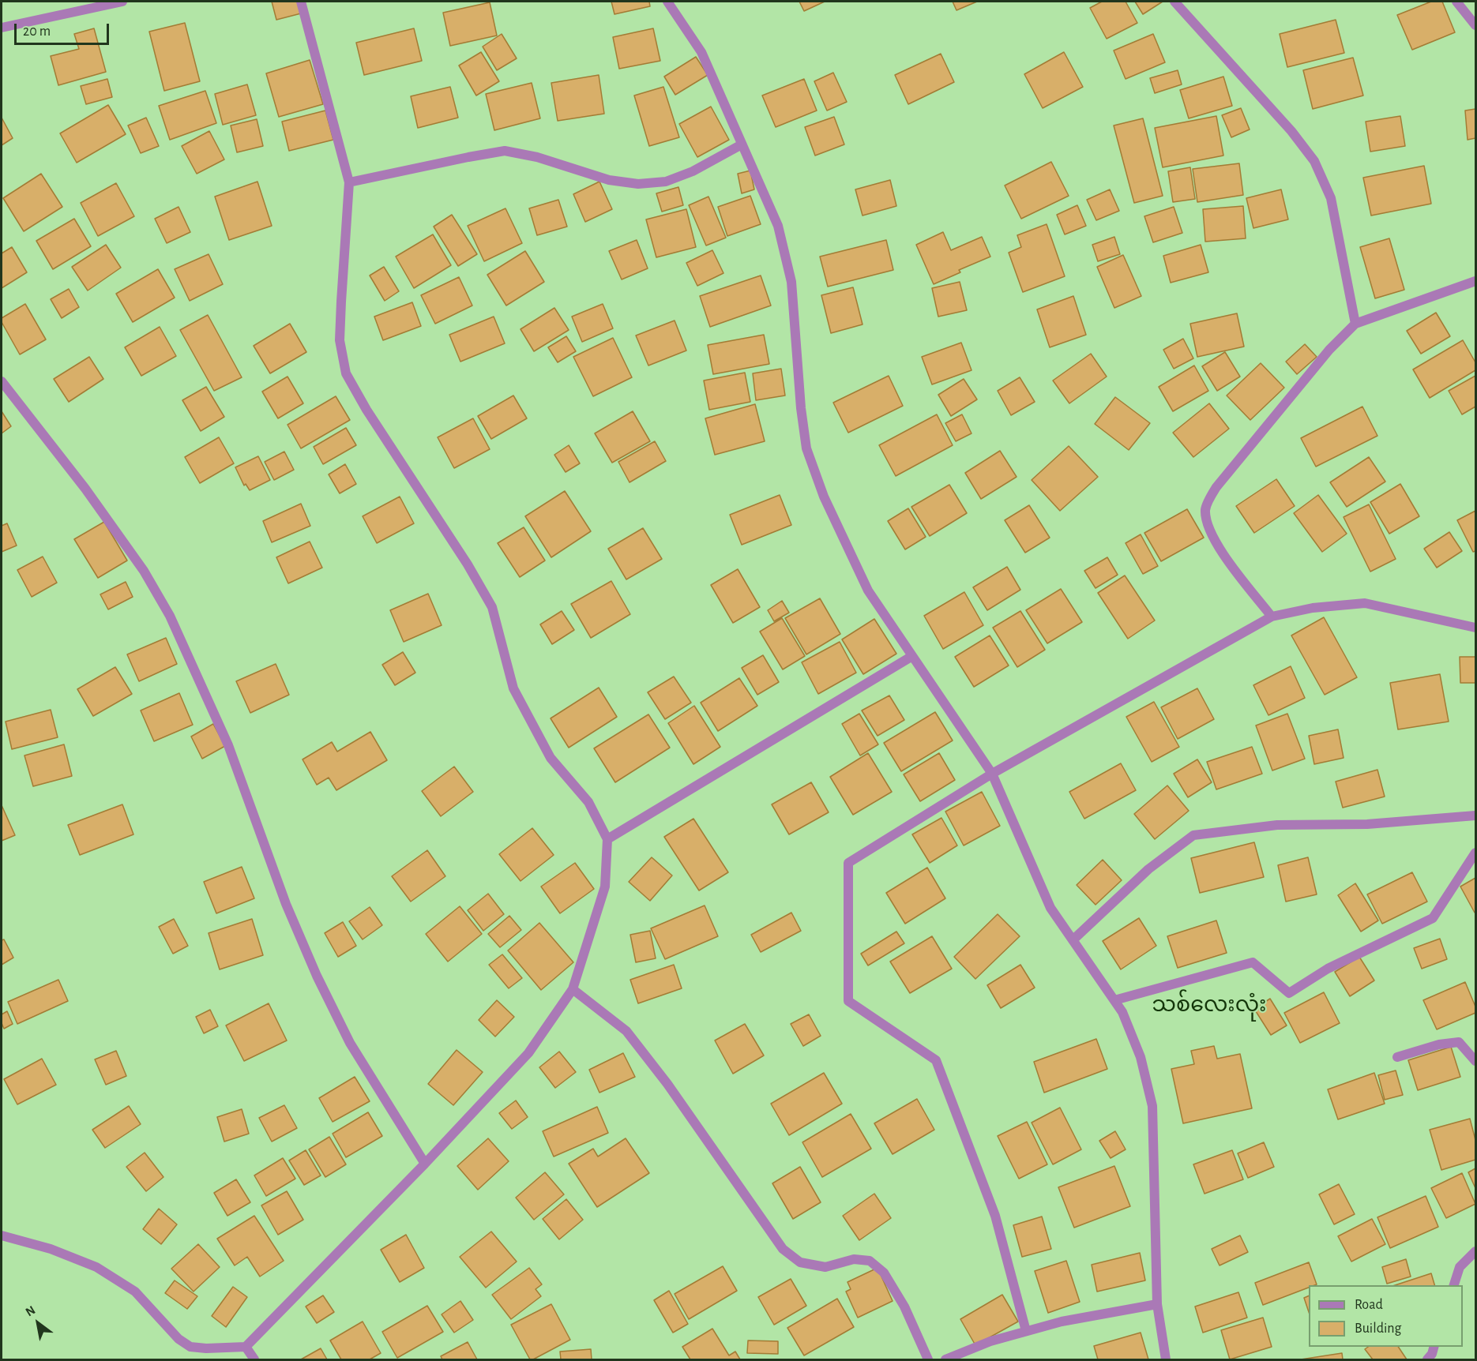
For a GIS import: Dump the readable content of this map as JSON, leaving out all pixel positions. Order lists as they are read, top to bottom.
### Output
{
  "districts": ["သစ်လေးလုံး"],
  "legend": ["Road", "Building"],
  "scale_bar": "20 m",
  "north": "top left"
}
